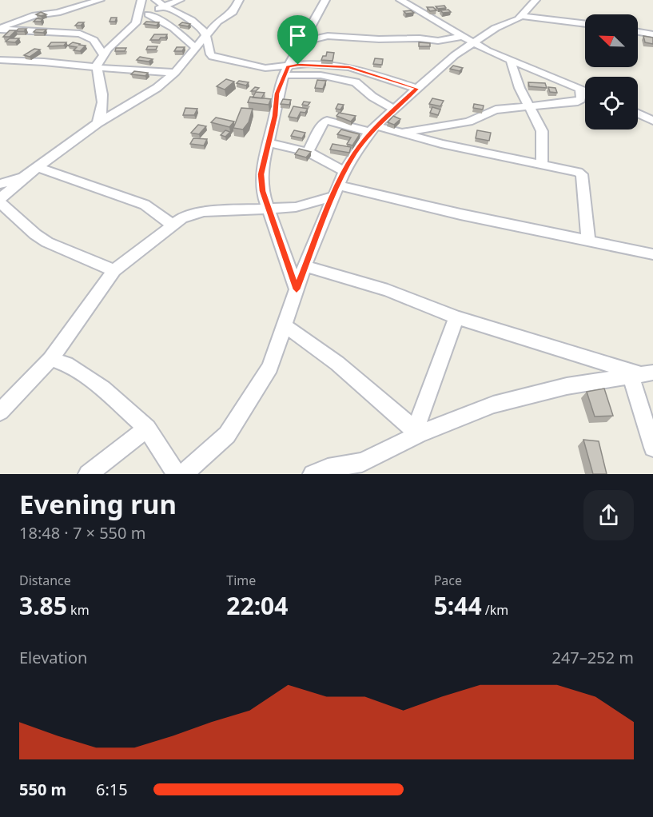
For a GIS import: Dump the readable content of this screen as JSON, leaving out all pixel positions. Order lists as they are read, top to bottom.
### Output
{
  "north": "top left",
  "page": {
    "heading": ["Evening run", "18:48 · 7 × 550 m"],
    "stats": [
      ["Distance", "3.85 km"],
      ["Time", "22:04"],
      ["Pace", "5:44 /km"]
    ],
    "chart": ["Elevation", "247–252 m"],
    "list": [
      {
        "name": "550 m",
        "note": "6:15"
      }
    ]
  }
}
